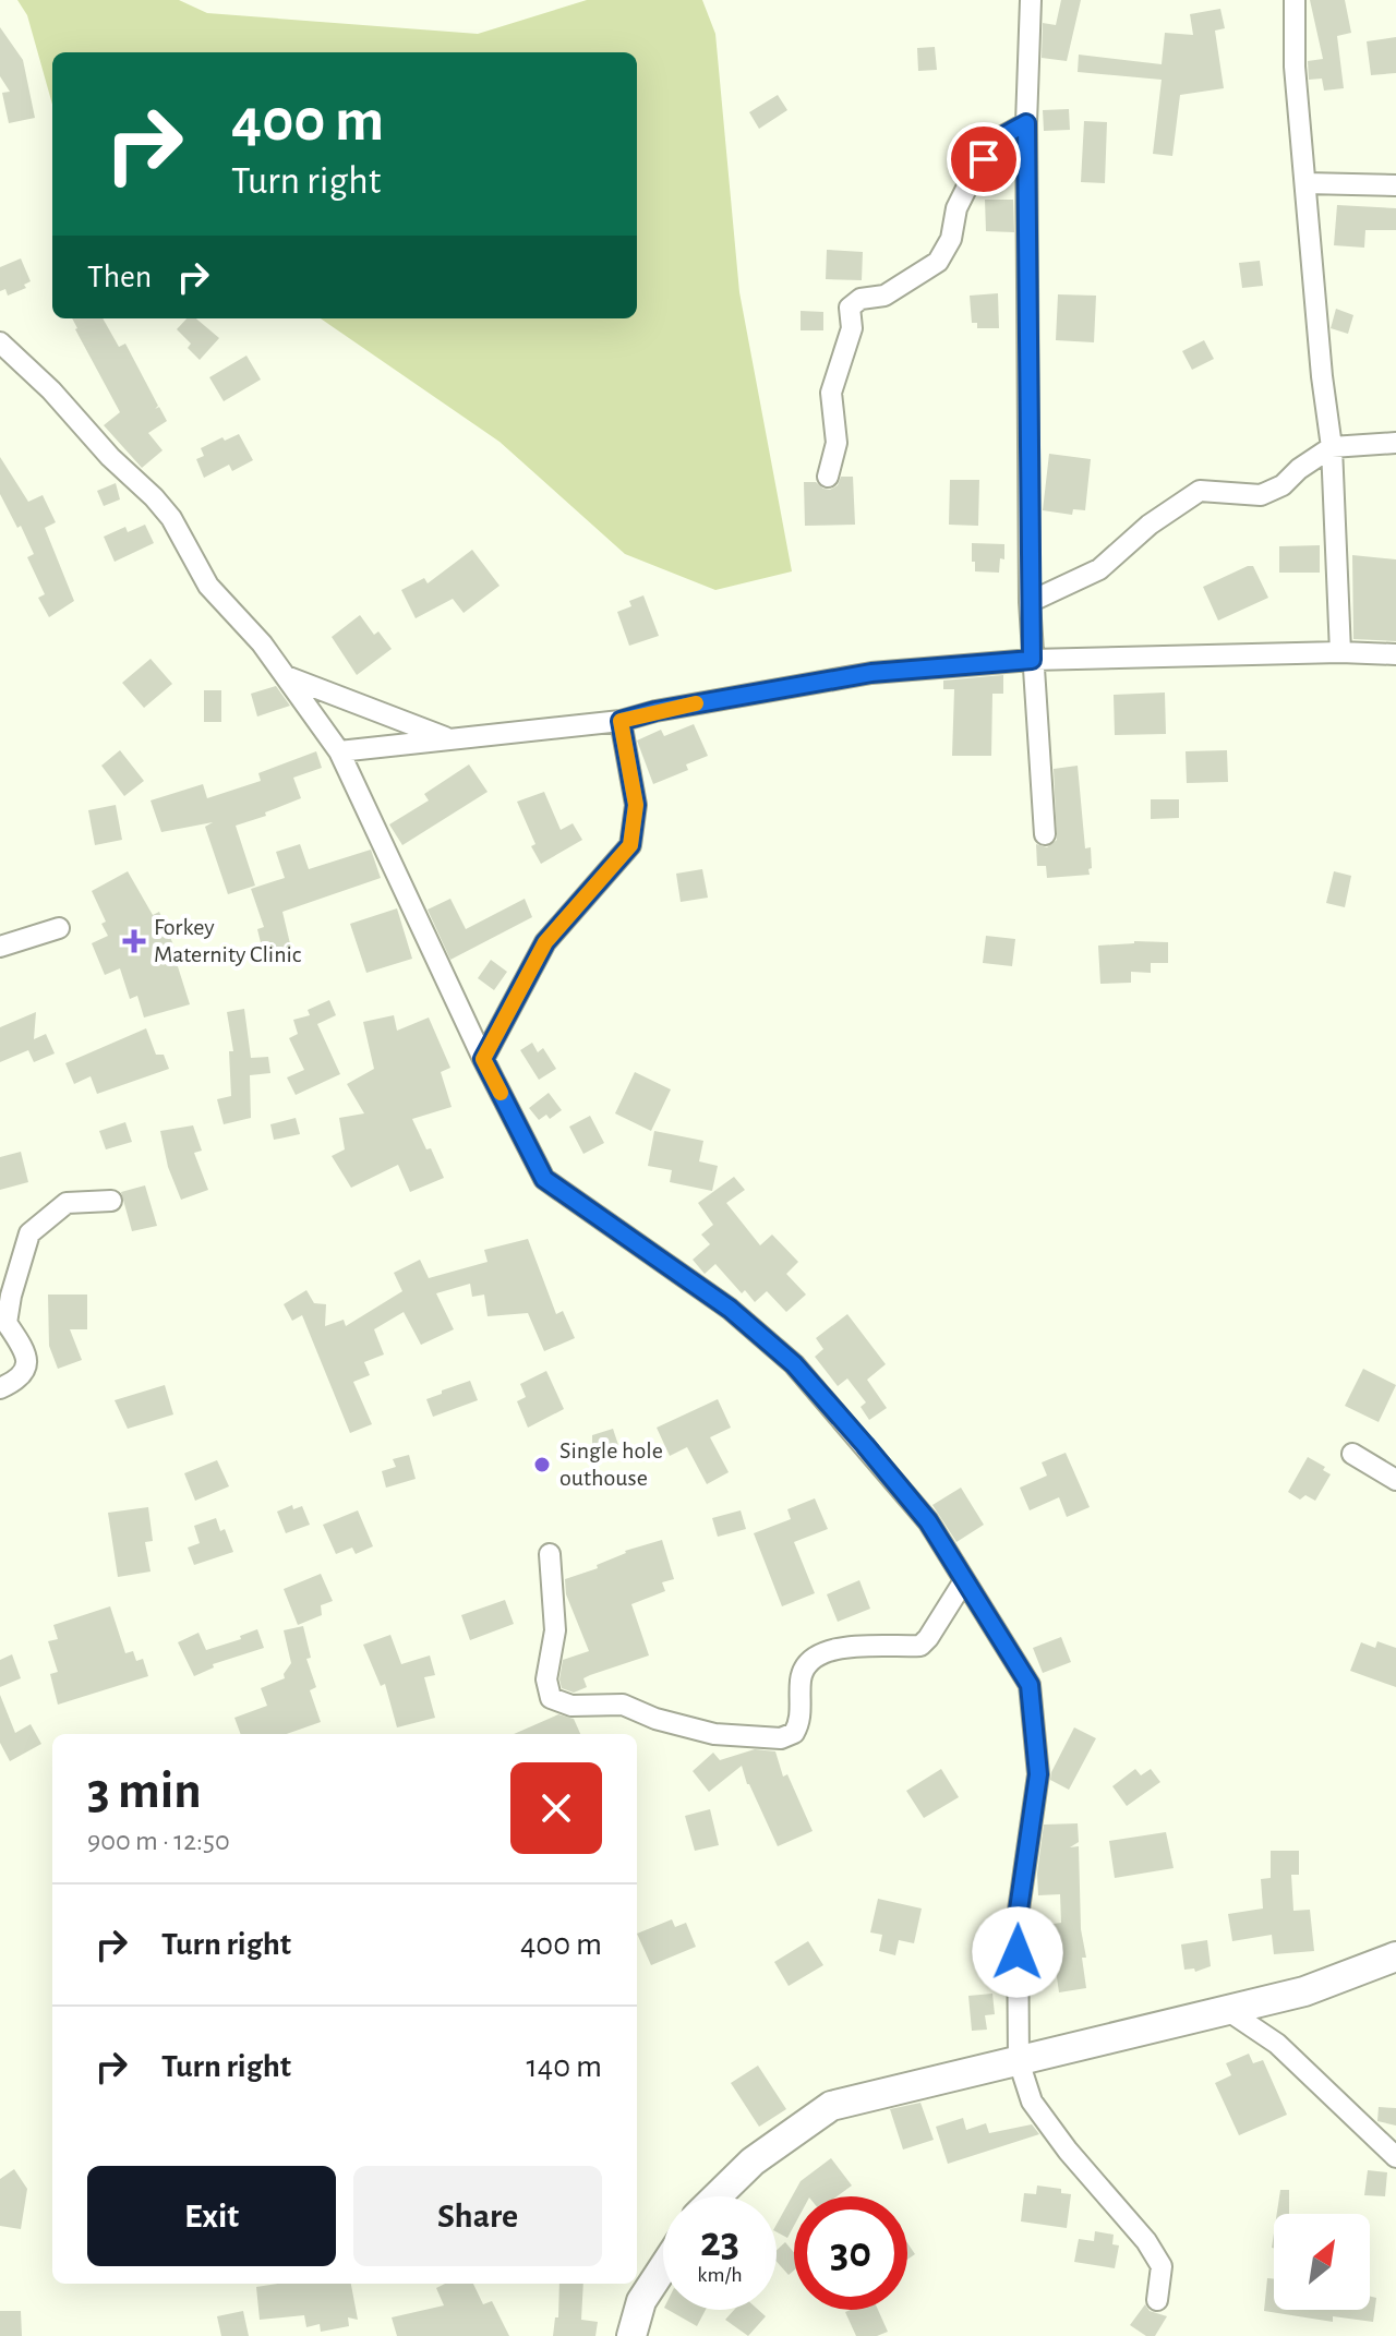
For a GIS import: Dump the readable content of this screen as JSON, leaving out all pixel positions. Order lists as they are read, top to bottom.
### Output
{
  "places": {
    "health": ["Forkey Maternity Clinic"],
    "other": ["Single hole outhouse"]
  },
  "north": "top right",
  "page": {
    "turn": ["400 m", "Turn right"],
    "then": "Then",
    "heading": ["3 min", "900 m · 12:50"],
    "list": [
      {
        "name": "Turn right",
        "value": "400 m"
      },
      {
        "name": "Turn right",
        "value": "140 m"
      }
    ],
    "buttons": ["Exit", "Share"],
    "speed": "23 km/h",
    "limit": "30"
  }
}
